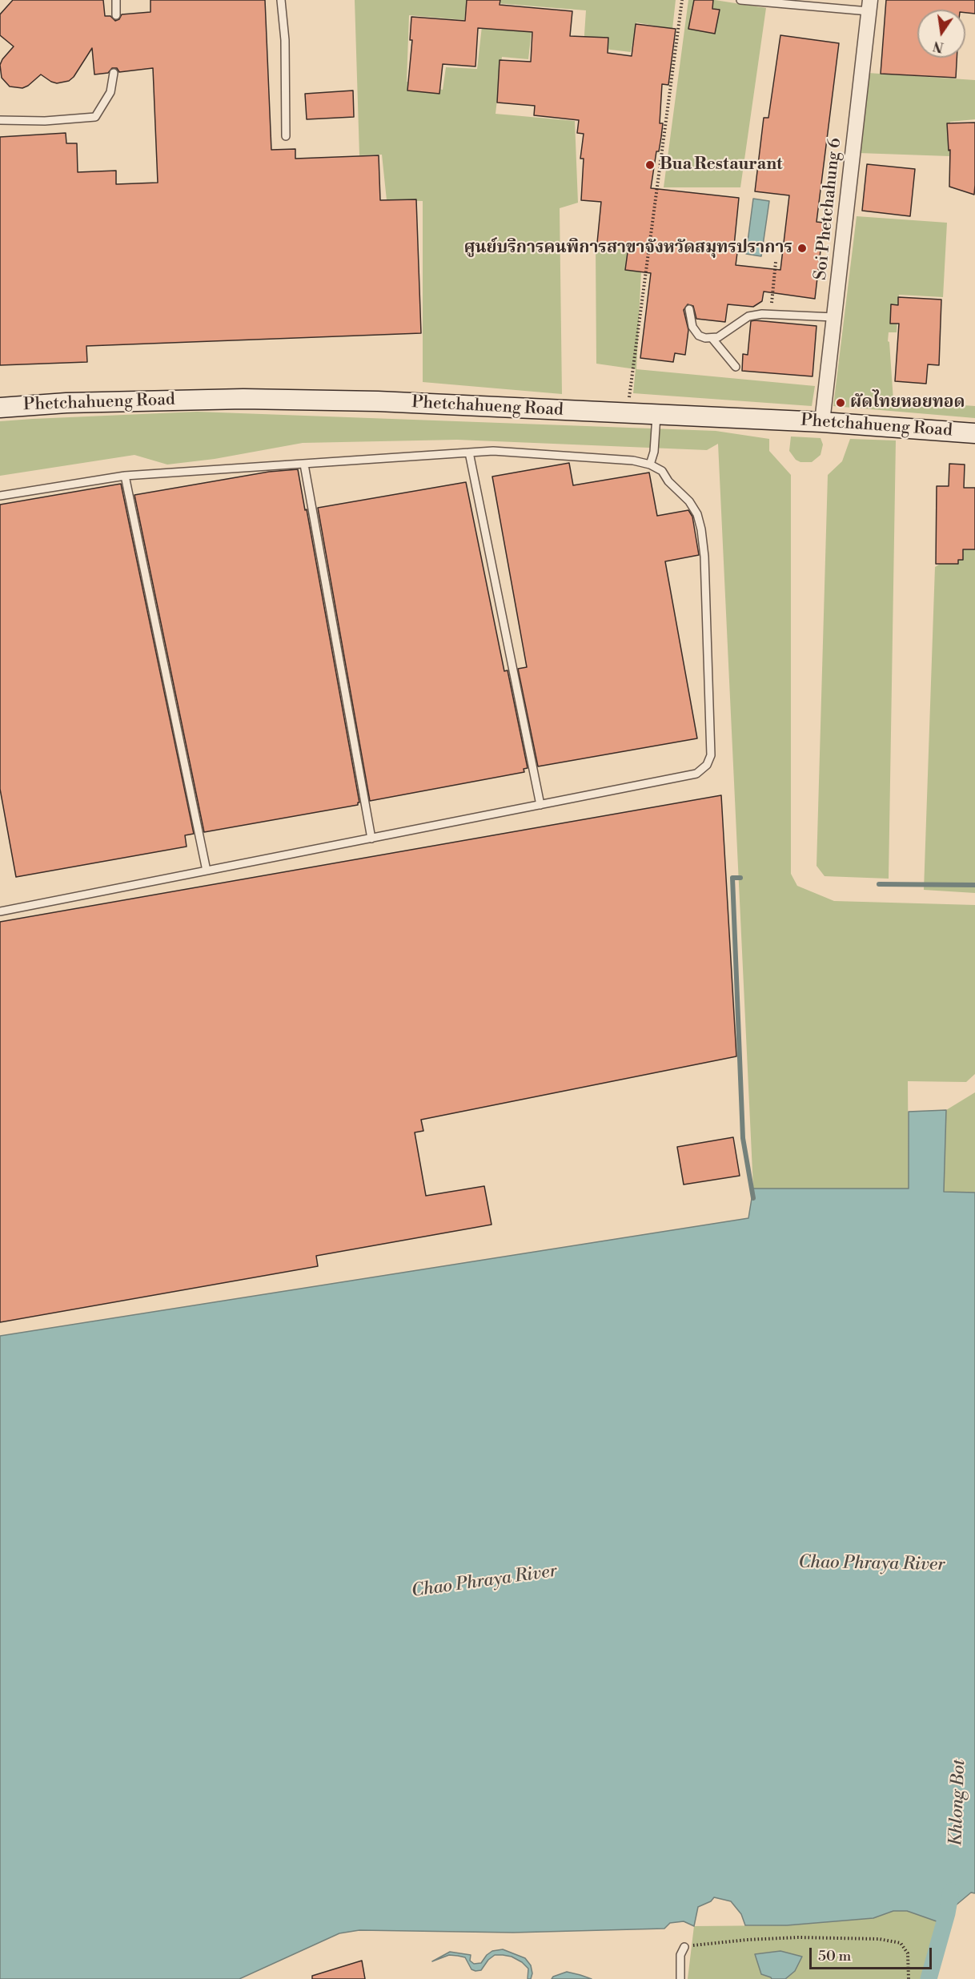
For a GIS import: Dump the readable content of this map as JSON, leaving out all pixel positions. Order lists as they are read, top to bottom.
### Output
{
  "streets": {
    "main road": ["Phetchahueng Road"],
    "street": ["Soi Phetchahung 6"]
  },
  "crossings": [
    ["Soi Phetchahung 6", "Phetchahueng Road"]
  ],
  "water": ["Chao Phraya River", "Khlong Bot"],
  "places": ["Bua Restaurant", "ศูนย์บริการคนพิการสาขาจังหวัดสมุทรปราการ", "ผัดไทยหอยทอด"],
  "scale_bar": "50 m",
  "north": "bottom"
}
